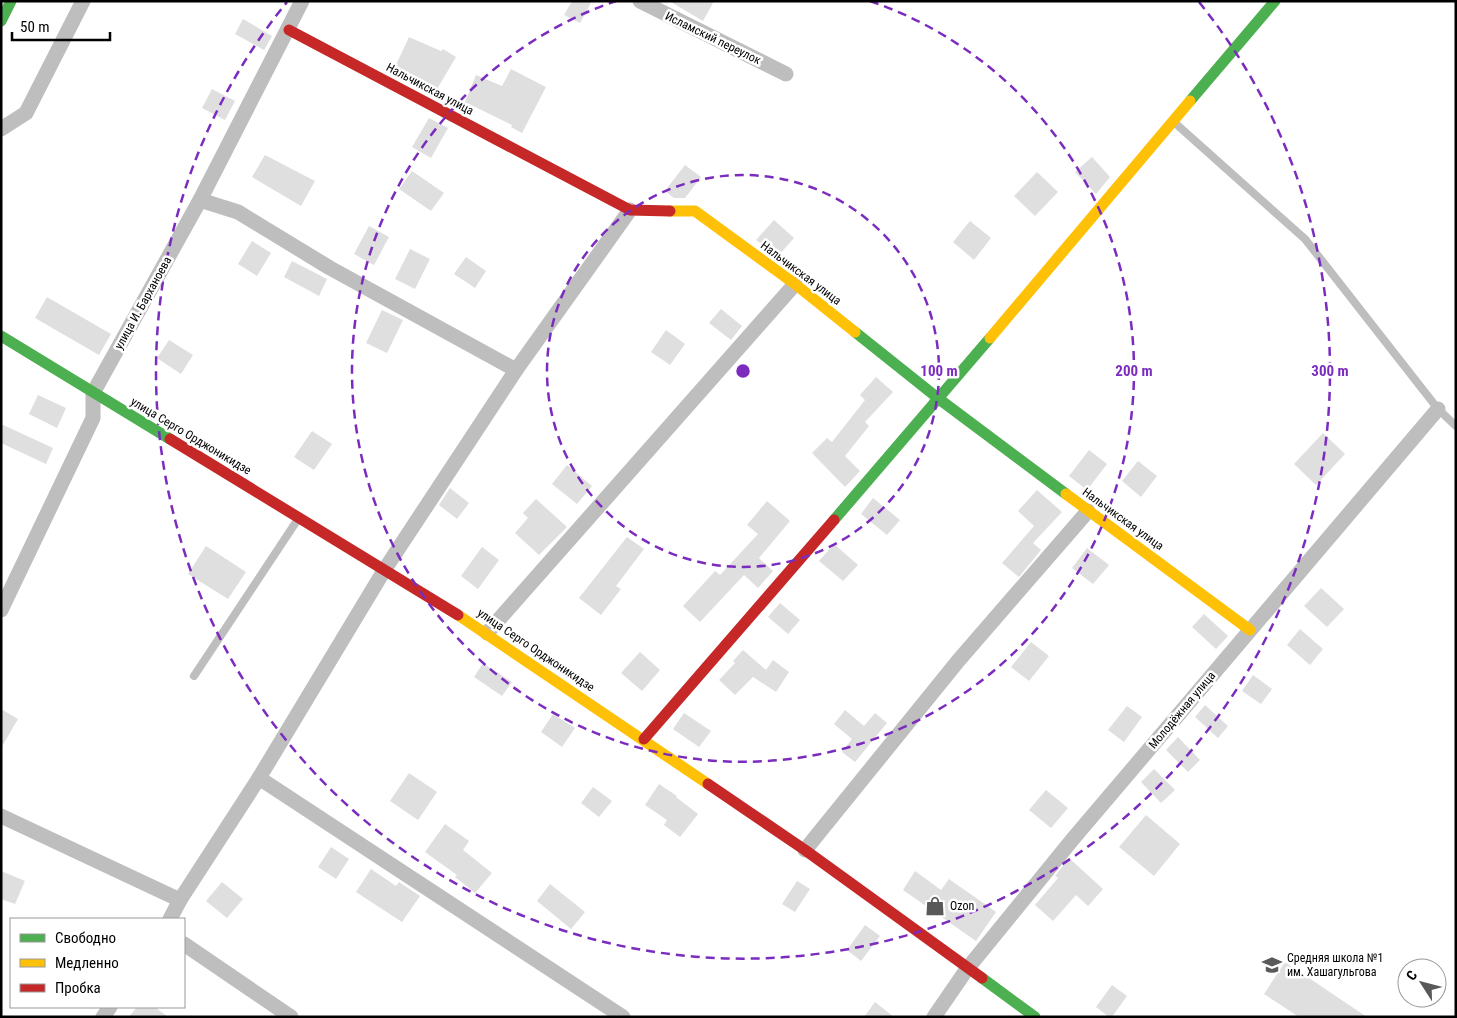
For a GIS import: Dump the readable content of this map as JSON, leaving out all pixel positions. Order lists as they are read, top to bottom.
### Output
{
  "streets": {
    "main road": ["Нальчикская улица", "улица Серго Орджоникидзе"],
    "street": ["Исламский переулок", "улица И. Барханоева", "Молодёжная улица"]
  },
  "crossings": [
    ["Нальчикская улица", "улица И. Барханоева"],
    ["Нальчикская улица", "Молодёжная улица"],
    ["улица И. Барханоева", "улица Серго Орджоникидзе"],
    ["улица Серго Орджоникидзе", "Молодёжная улица"]
  ],
  "places": {
    "shop": ["Ozon"],
    "school or university": ["Средняя школа №1 им. Хашагульгова"]
  },
  "legend": ["Свободно", "Медленно", "Пробка"],
  "scale_bar": "50 m",
  "north": "top left",
  "rings": ["100 m", "200 m", "300 m"]
}
